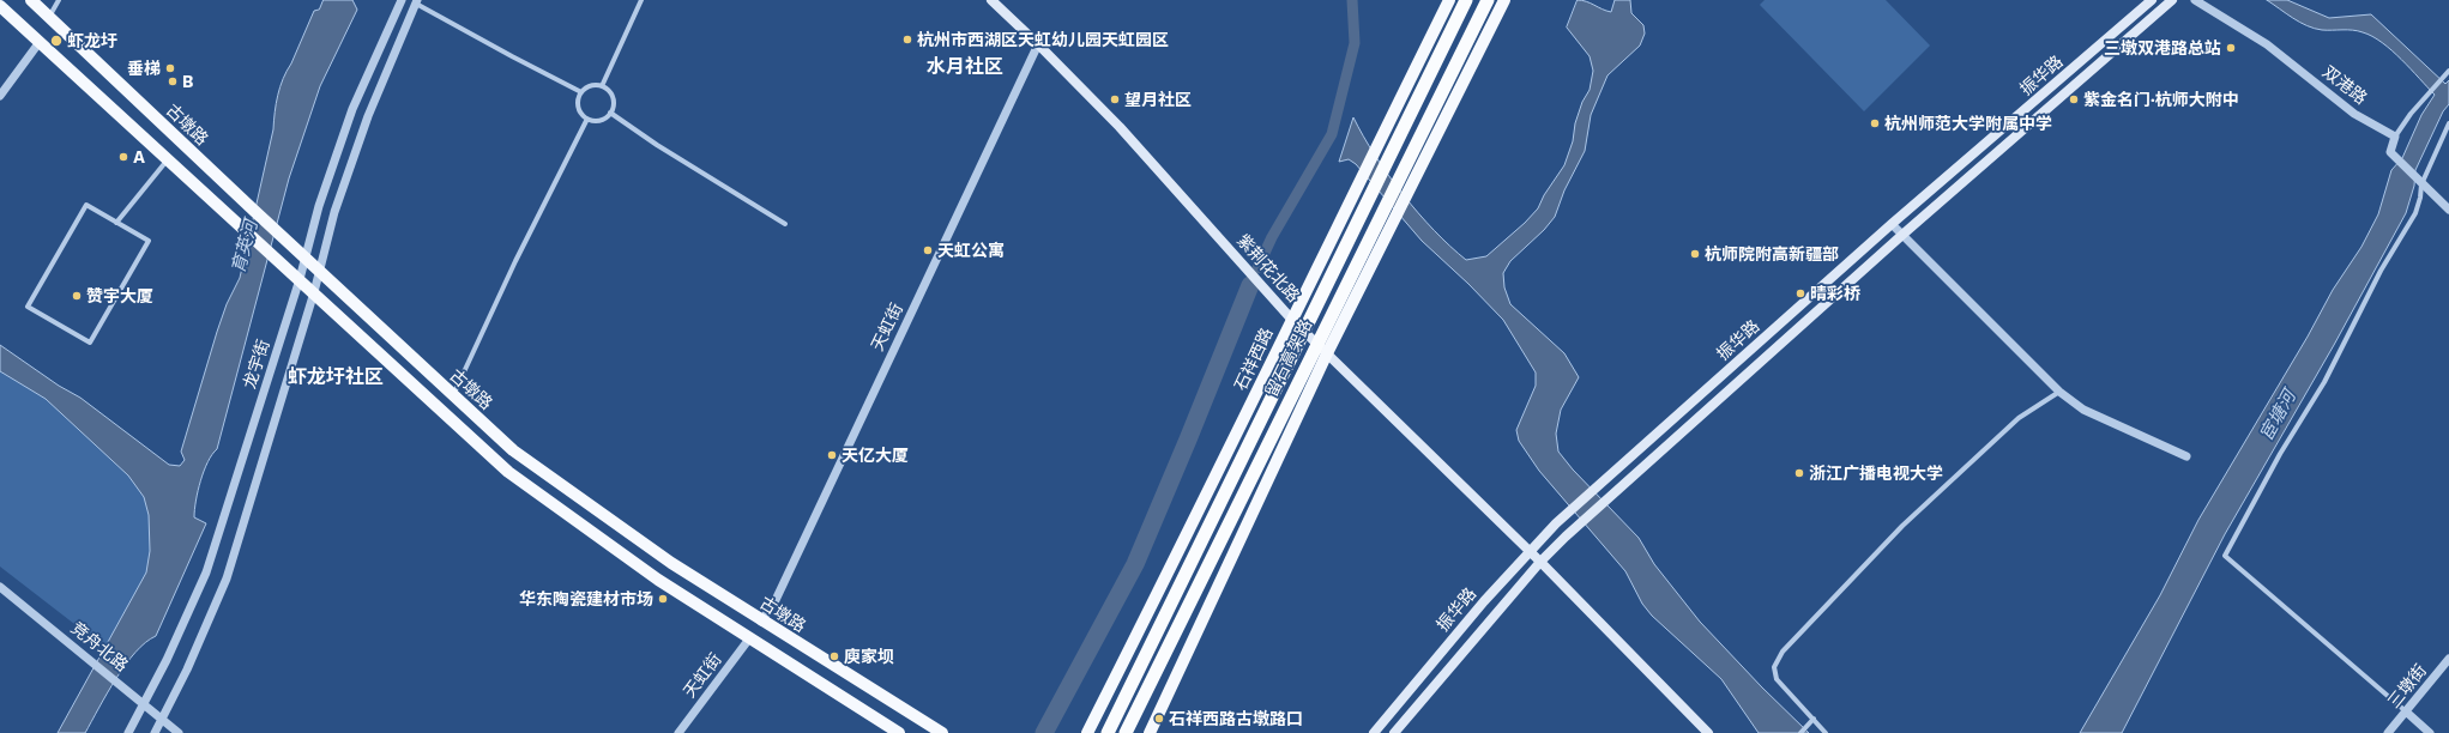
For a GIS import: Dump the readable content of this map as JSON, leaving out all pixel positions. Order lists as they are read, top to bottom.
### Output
{
  "streets": {
    "highway": ["留石高架路"],
    "main road": [
      "振华路",
      "古墩路",
      "紫荆花北路",
      "石祥西路"
    ],
    "street": [
      "双港路",
      "天虹街",
      "龙宇街",
      "竞舟北路",
      "三墩街"
    ]
  },
  "crossings": [
    ["振华路", "紫荆花北路"],
    ["古墩路", "天虹街"],
    ["古墩路", "龙宇街"],
    ["紫荆花北路", "天虹街"],
    ["紫荆花北路", "石祥西路"],
    ["龙宇街", "竞舟北路"]
  ],
  "districts": ["水月社区", "虾龙圩社区"],
  "water": ["育英河", "宦塘河"],
  "places": [
    "杭州市西湖区天虹幼儿园天虹园区",
    "虾龙圩",
    "三墩双港路总站",
    "垂梯",
    "B",
    "望月社区",
    "紫金名门·杭师大附中",
    "杭州师范大学附属中学",
    "A",
    "天虹公寓",
    "杭师院附高新疆部",
    "晴彩桥",
    "赞宇大厦",
    "天亿大厦",
    "浙江广播电视大学",
    "华东陶瓷建材市场",
    "庾家坝",
    "石祥西路古墩路口"
  ]
}
